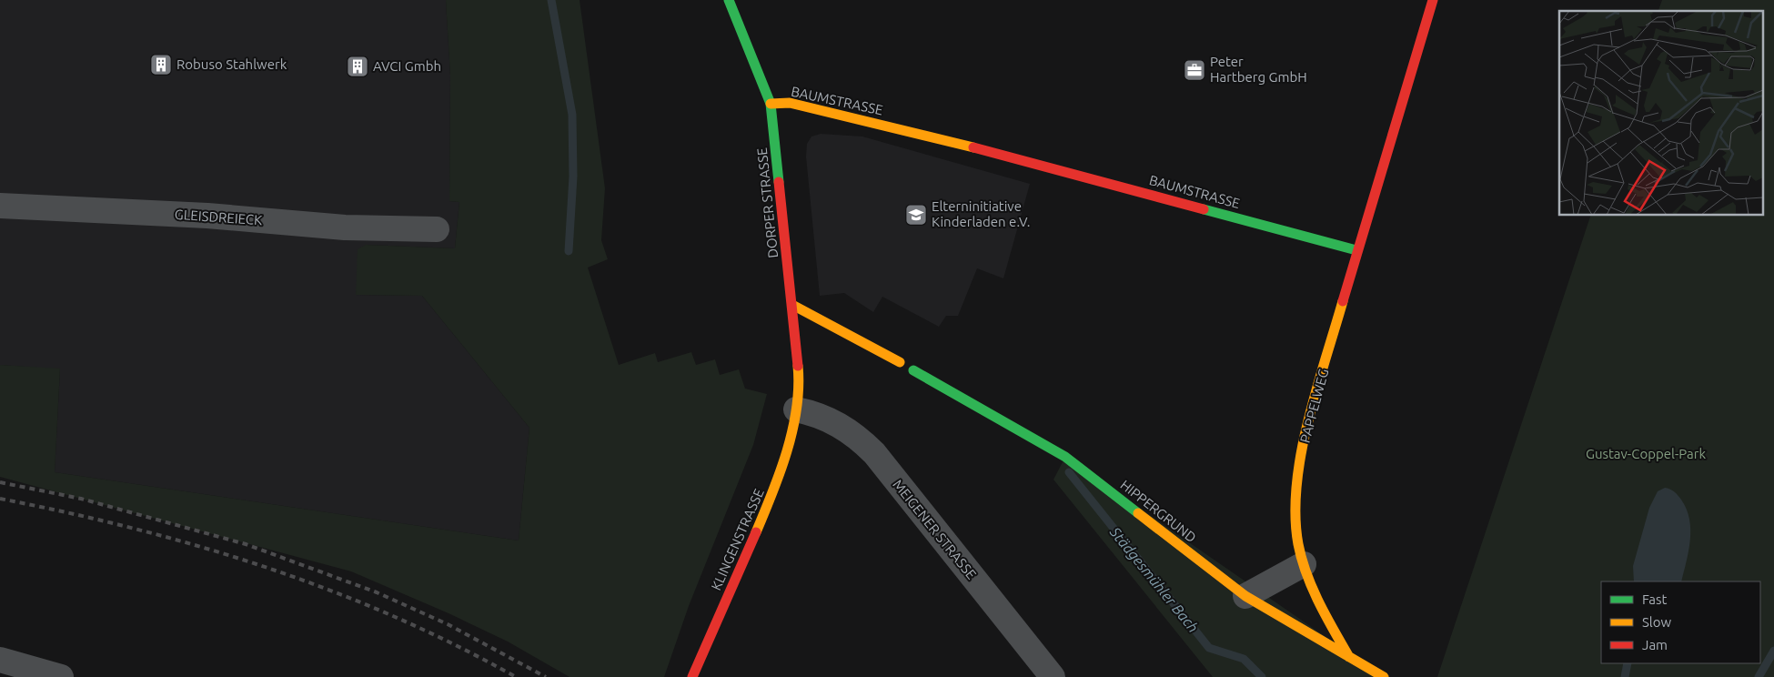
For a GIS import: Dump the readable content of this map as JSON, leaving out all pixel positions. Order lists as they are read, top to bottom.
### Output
{
  "streets": {
    "street": [
      "BAUMSTRASSE",
      "DORPER STRASSE",
      "GLEISDREIECK",
      "PAPPELWEG",
      "HIPPERGRUND",
      "MEIGENER STRASSE",
      "KLINGENSTRASSE"
    ]
  },
  "crossings": [
    ["BAUMSTRASSE", "DORPER STRASSE"],
    ["BAUMSTRASSE", "PAPPELWEG"],
    ["DORPER STRASSE", "MEIGENER STRASSE"],
    ["DORPER STRASSE", "KLINGENSTRASSE"],
    ["PAPPELWEG", "HIPPERGRUND"],
    ["MEIGENER STRASSE", "KLINGENSTRASSE"]
  ],
  "water": ["Städgesmühler Bach"],
  "parks": ["Gustav-Coppel-Park"],
  "places": {
    "building": ["Robuso Stahlwerk", "AVCI Gmbh"],
    "office": ["Peter Hartberg GmbH"],
    "school or university": ["Elterninitiative Kinderladen e.V."]
  },
  "legend": ["Fast", "Slow", "Jam"]
}
